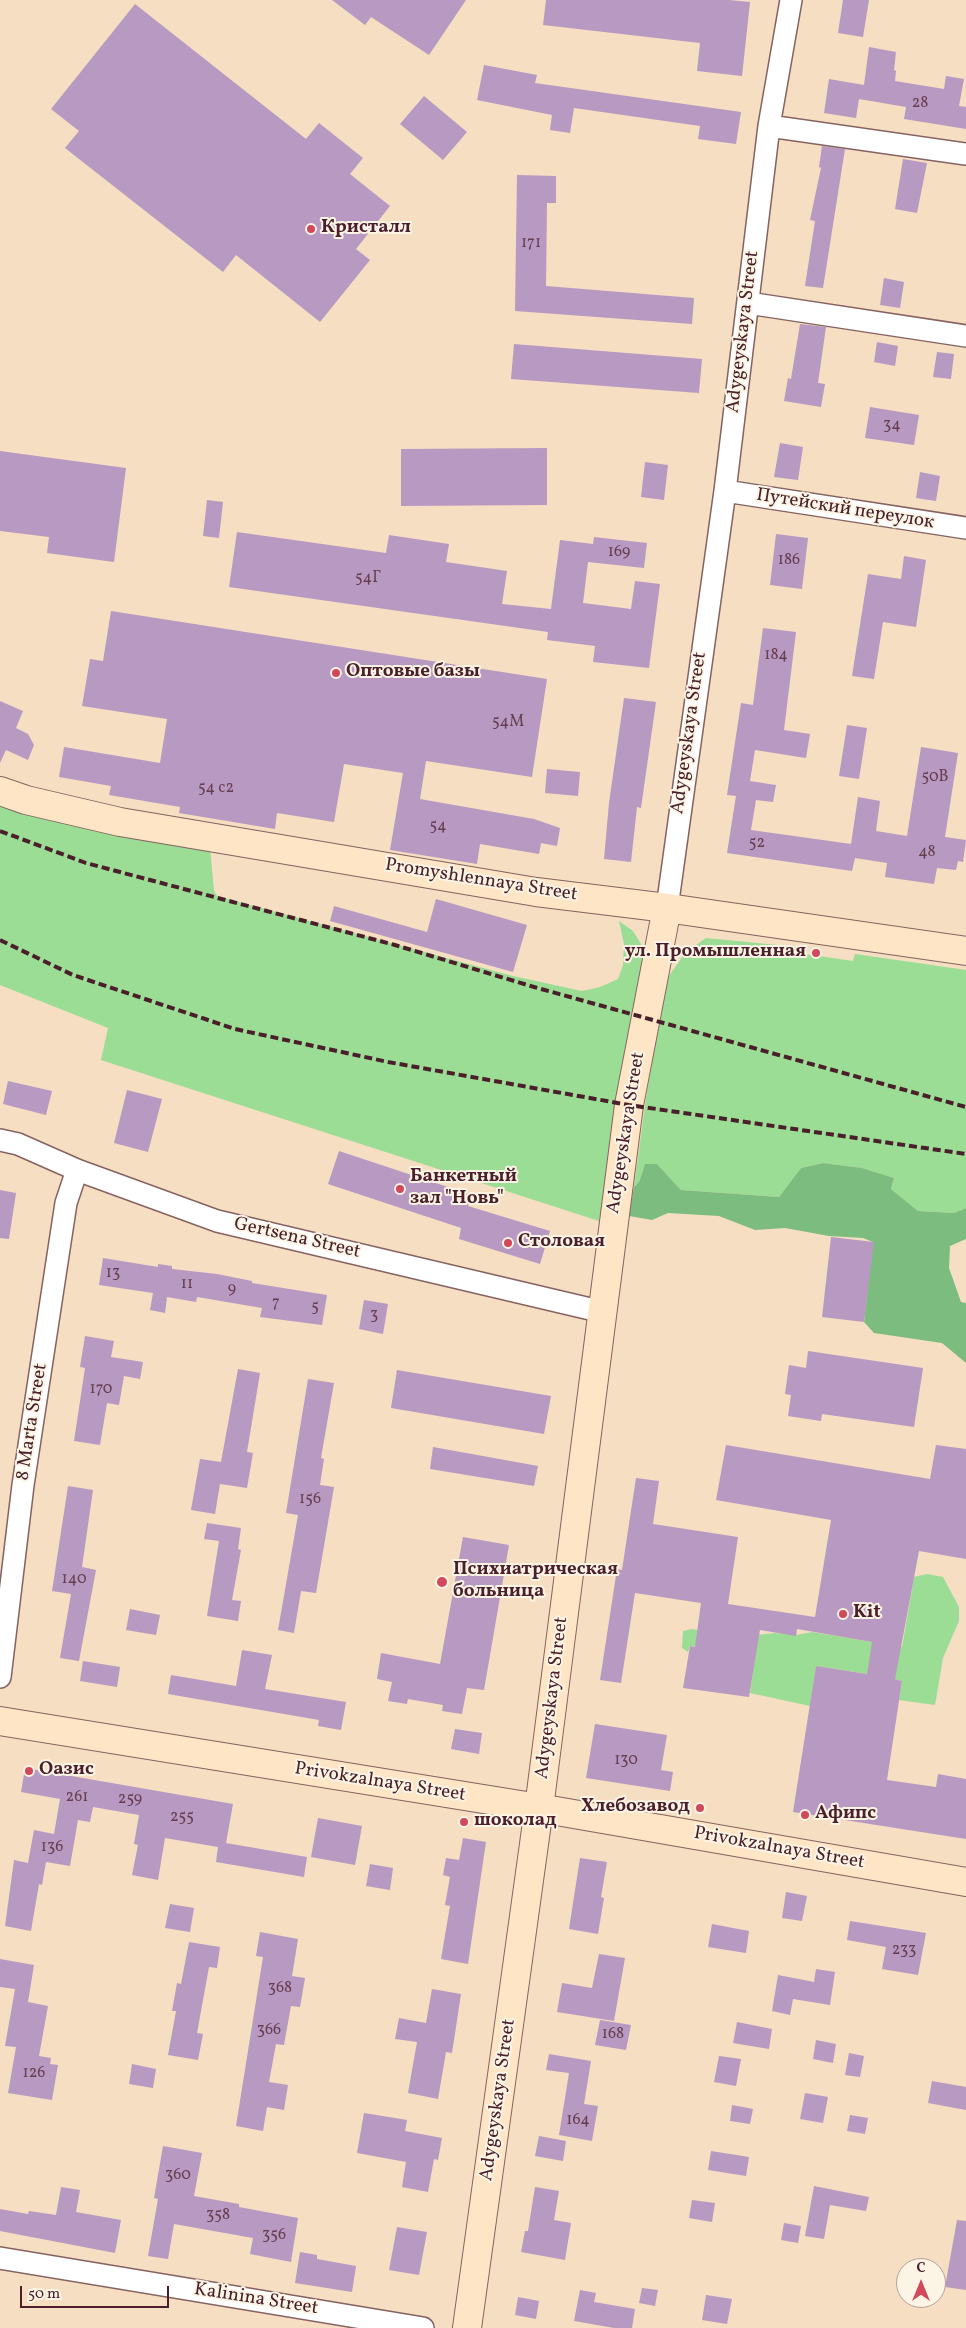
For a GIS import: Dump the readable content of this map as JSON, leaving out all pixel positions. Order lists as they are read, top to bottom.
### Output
{
  "streets": {
    "main road": ["Adygeyskaya Street", "Promyshlennaya Street", "Privokzalnaya Street"],
    "street": [
      "Путейский переулок",
      "Gertsena Street",
      "8 Marta Street",
      "Kalinina Street"
    ]
  },
  "crossings": [
    ["Adygeyskaya Street", "Путейский переулок"],
    ["Adygeyskaya Street", "Promyshlennaya Street"],
    ["Adygeyskaya Street", "Gertsena Street"],
    ["Adygeyskaya Street", "Privokzalnaya Street"],
    ["Gertsena Street", "8 Marta Street"]
  ],
  "places": [
    "Кристалл",
    "Оптовые базы",
    "ул. Промышленная",
    "Банкетный зал \"Новь\"",
    "Столовая",
    "Психиатрическая больница",
    "Kit",
    "Оазис",
    "Хлебозавод",
    "Афипс",
    "шоколад"
  ],
  "house_numbers": [
    "28",
    "171",
    "34",
    "169",
    "186",
    "54Г",
    "184",
    "54М",
    "50В",
    "54 с2",
    "54",
    "52",
    "48",
    "13",
    "11",
    "9",
    "7",
    "5",
    "3",
    "170",
    "156",
    "140",
    "130",
    "261",
    "259",
    "255",
    "136",
    "233",
    "368",
    "366",
    "168",
    "126",
    "164",
    "360",
    "358",
    "356"
  ],
  "scale_bar": "50 m",
  "north": "top"
}
